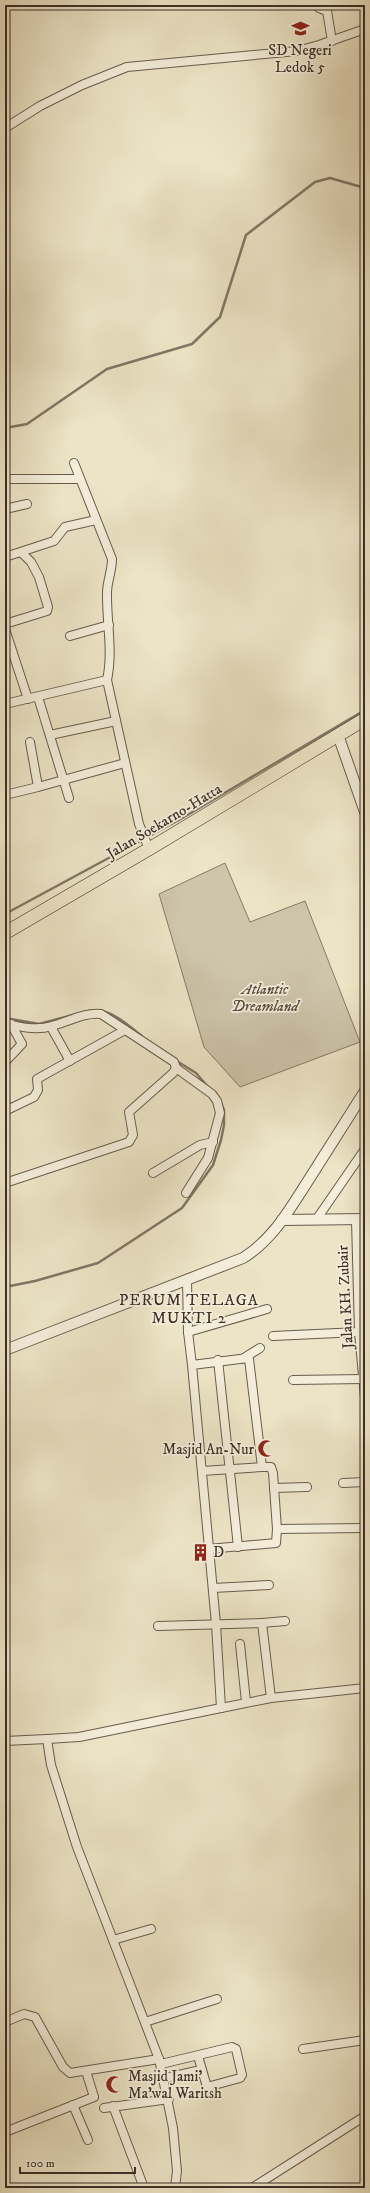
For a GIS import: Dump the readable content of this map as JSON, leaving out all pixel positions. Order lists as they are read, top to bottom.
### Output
{
  "streets": {
    "main road": ["Jalan Soekarno-Hatta"],
    "street": ["Jalan KH. Zubair"]
  },
  "districts": ["PERUM TELAGA MUKTI 2"],
  "parks": ["Atlantic Dreamland"],
  "places": {
    "school or university": ["SD Negeri Ledok 5"],
    "mosque": ["Masjid An-Nur", "Masjid Jami' Ma'wal Waritsh"],
    "building": ["D"]
  },
  "scale_bar": "100 m"
}
